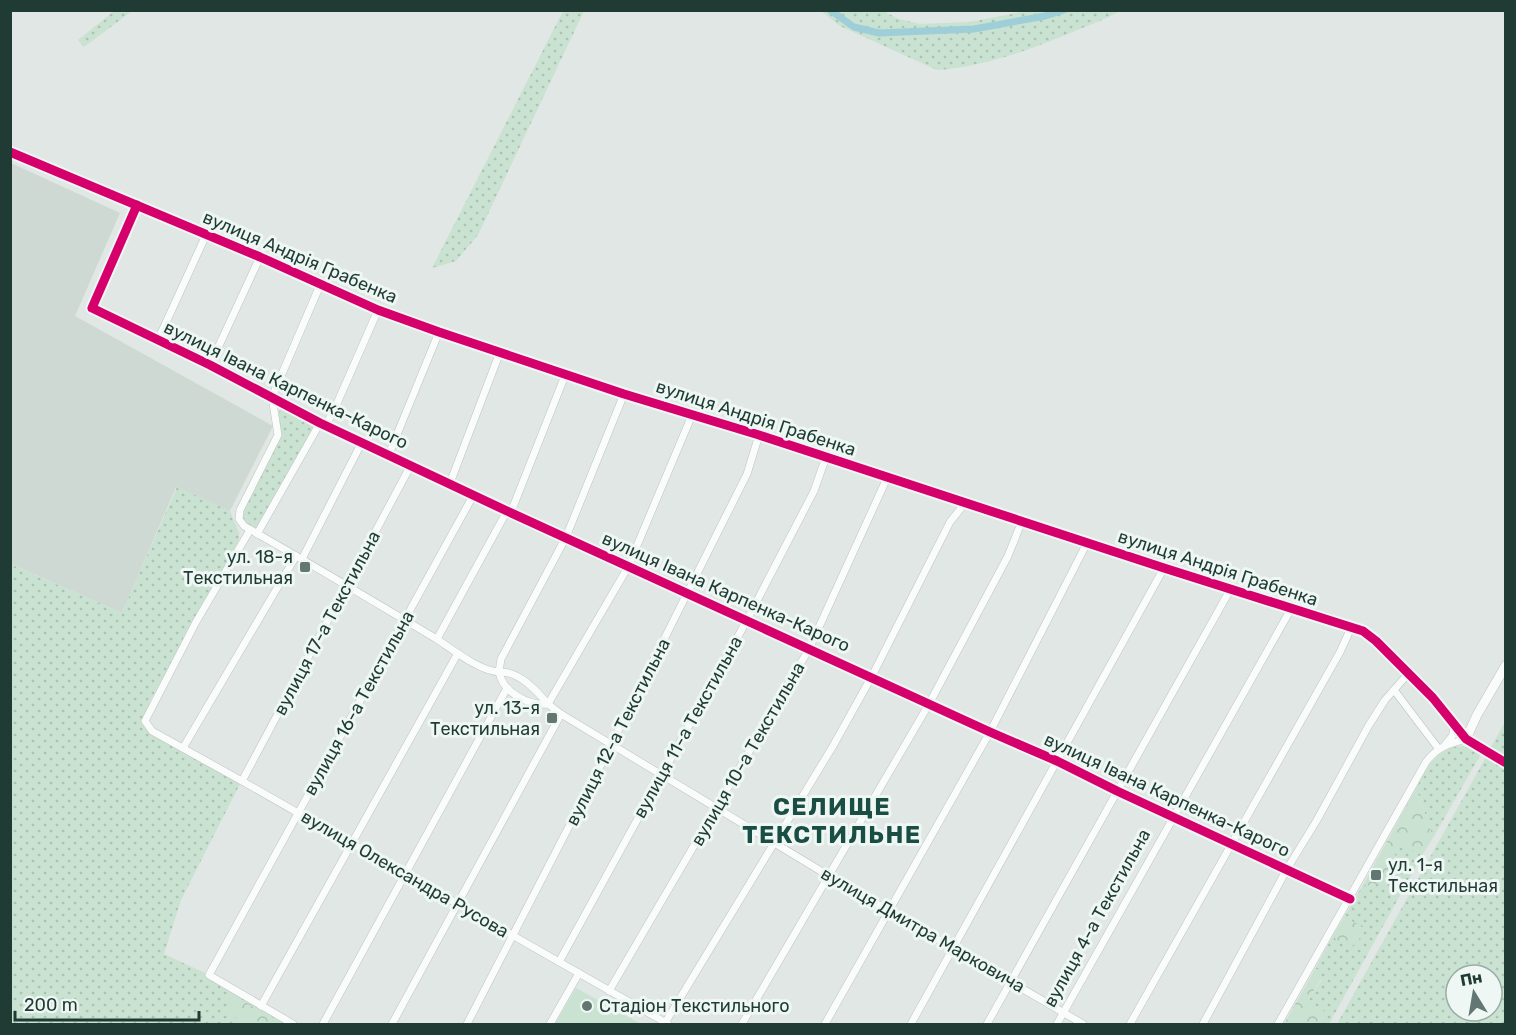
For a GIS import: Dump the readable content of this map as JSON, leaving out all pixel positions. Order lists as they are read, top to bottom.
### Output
{
  "streets": {
    "street": [
      "вулиця Андрія Грабенка",
      "вулиця Івана Карпенка-Карого",
      "вулиця 17-а Текстильна",
      "вулиця 16-а Текстильна",
      "вулиця 11-а Текстильна",
      "вулиця 12-а Текстильна",
      "вулиця 10-а Текстильна",
      "вулиця Олександра Русова",
      "вулиця 4-а Текстильна",
      "вулиця Дмитра Марковича"
    ]
  },
  "crossings": [
    ["вулиця Андрія Грабенка", "вулиця Івана Карпенка-Карого"],
    ["вулиця Андрія Грабенка", "вулиця 11-а Текстильна"],
    ["вулиця Андрія Грабенка", "вулиця 12-а Текстильна"],
    ["вулиця Андрія Грабенка", "вулиця 10-а Текстильна"],
    ["вулиця Андрія Грабенка", "вулиця 4-а Текстильна"],
    ["вулиця Івана Карпенка-Карого", "вулиця 17-а Текстильна"],
    ["вулиця Івана Карпенка-Карого", "вулиця 16-а Текстильна"],
    ["вулиця Івана Карпенка-Карого", "вулиця 11-а Текстильна"],
    ["вулиця Івана Карпенка-Карого", "вулиця 12-а Текстильна"],
    ["вулиця Івана Карпенка-Карого", "вулиця 10-а Текстильна"],
    ["вулиця Івана Карпенка-Карого", "вулиця 4-а Текстильна"],
    ["вулиця 17-а Текстильна", "вулиця Олександра Русова"],
    ["вулиця 17-а Текстильна", "вулиця Дмитра Марковича"],
    ["вулиця 16-а Текстильна", "вулиця Олександра Русова"],
    ["вулиця 16-а Текстильна", "вулиця Дмитра Марковича"],
    ["вулиця 11-а Текстильна", "вулиця Олександра Русова"],
    ["вулиця 11-а Текстильна", "вулиця Дмитра Марковича"],
    ["вулиця 12-а Текстильна", "вулиця Олександра Русова"],
    ["вулиця 12-а Текстильна", "вулиця Дмитра Марковича"],
    ["вулиця 10-а Текстильна", "вулиця Олександра Русова"],
    ["вулиця 10-а Текстильна", "вулиця Дмитра Марковича"],
    ["вулиця Олександра Русова", "вулиця Дмитра Марковича"],
    ["вулиця 4-а Текстильна", "вулиця Дмитра Марковича"]
  ],
  "districts": ["СЕЛИЩЕ ТЕКСТИЛЬНЕ"],
  "places": {
    "transit": ["ул. 18-я Текстильная", "ул. 13-я Текстильная", "ул. 1-я Текстильная"],
    "other": ["Стадіон Текстильного"]
  },
  "scale_bar": "200 m",
  "north": "top"
}
